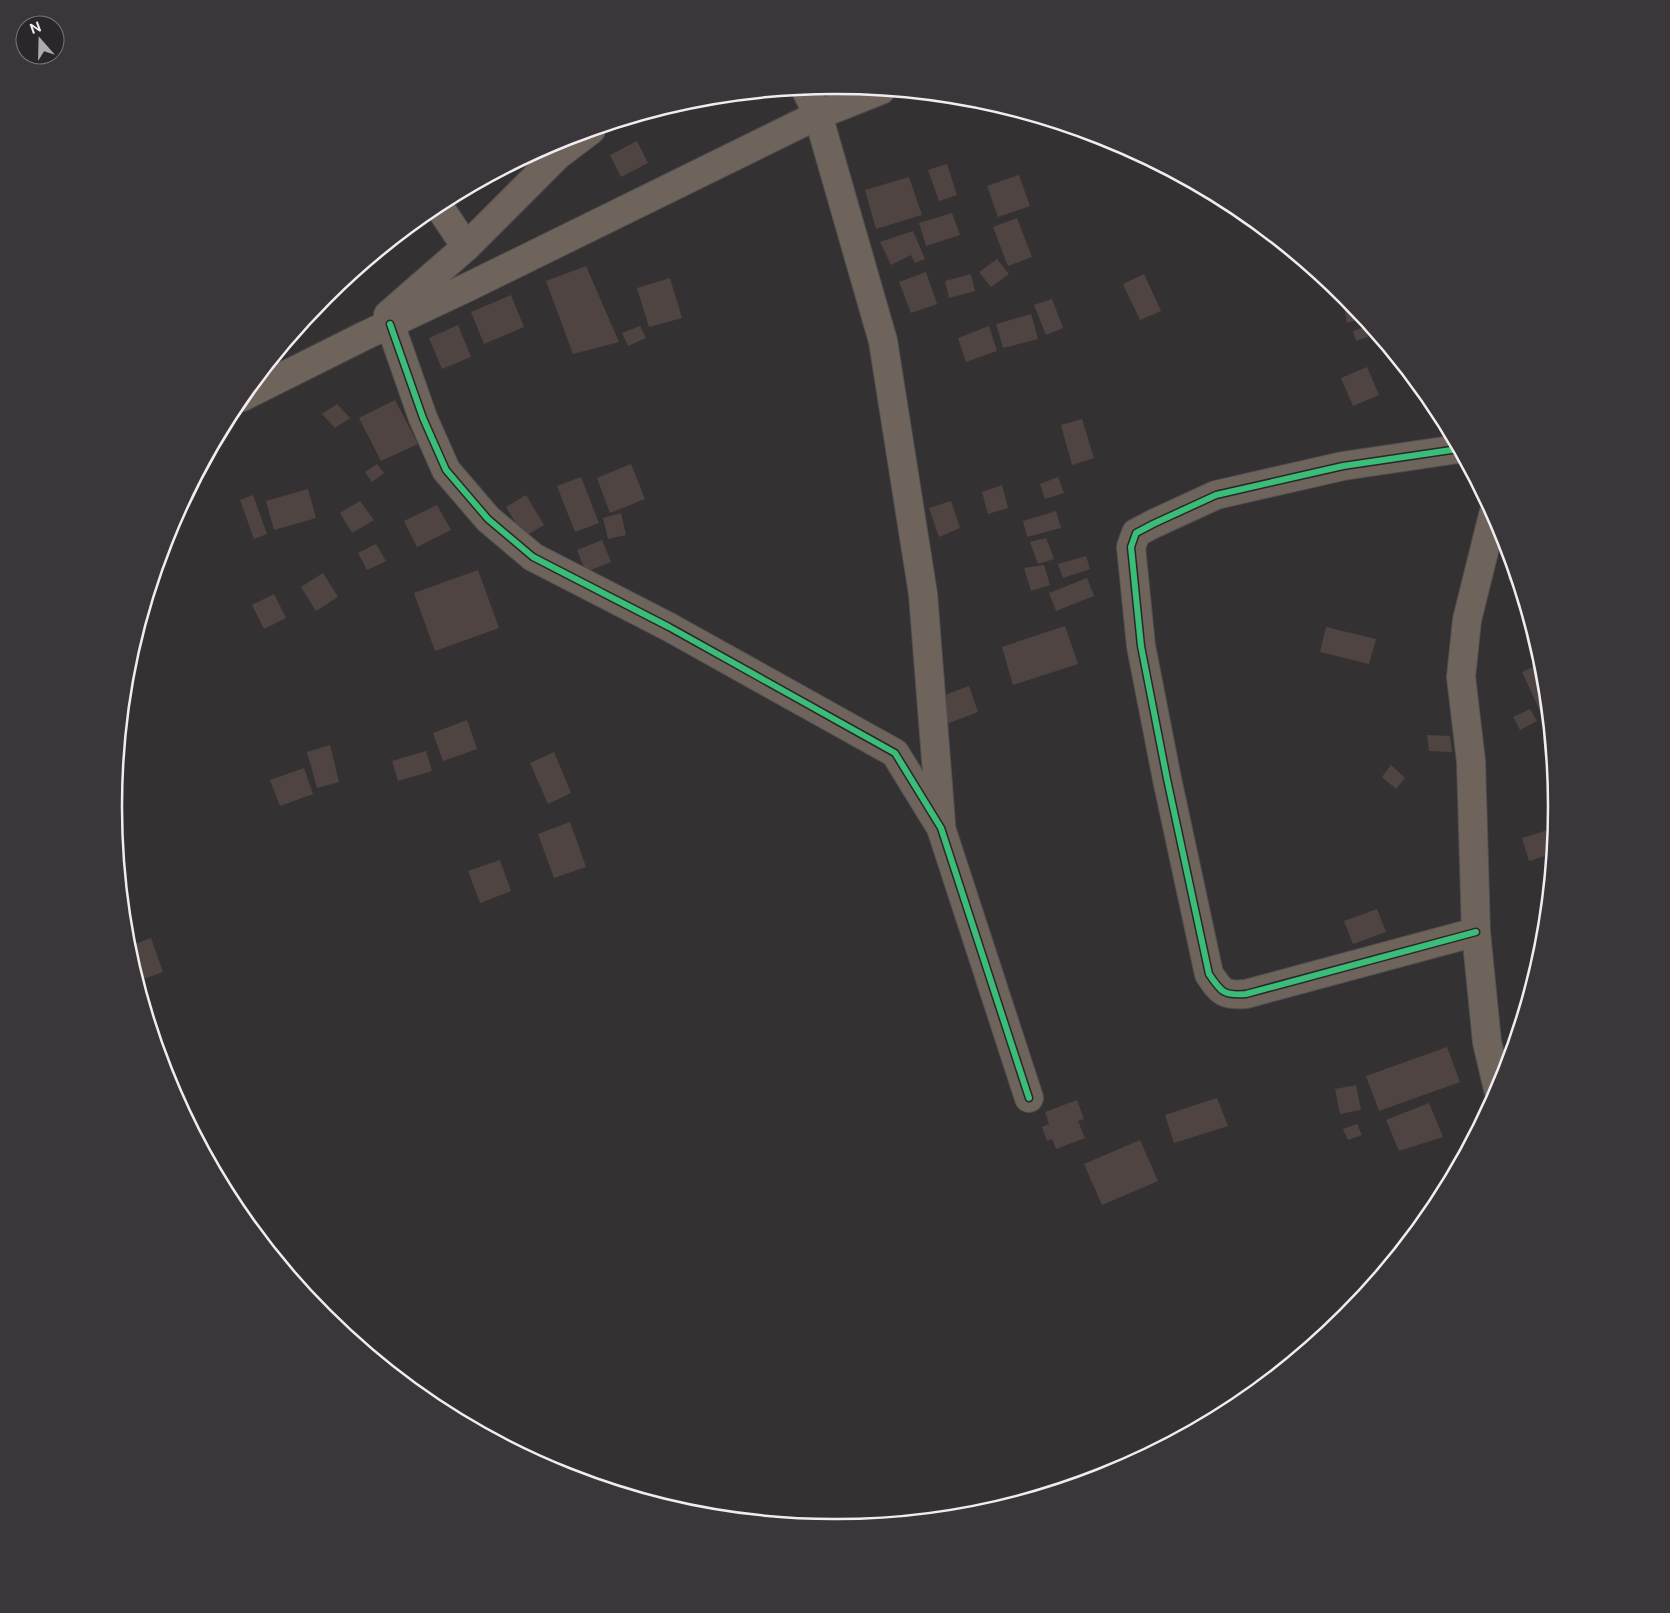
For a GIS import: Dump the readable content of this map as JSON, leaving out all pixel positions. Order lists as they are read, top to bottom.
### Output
{
  "north": "top"
}
